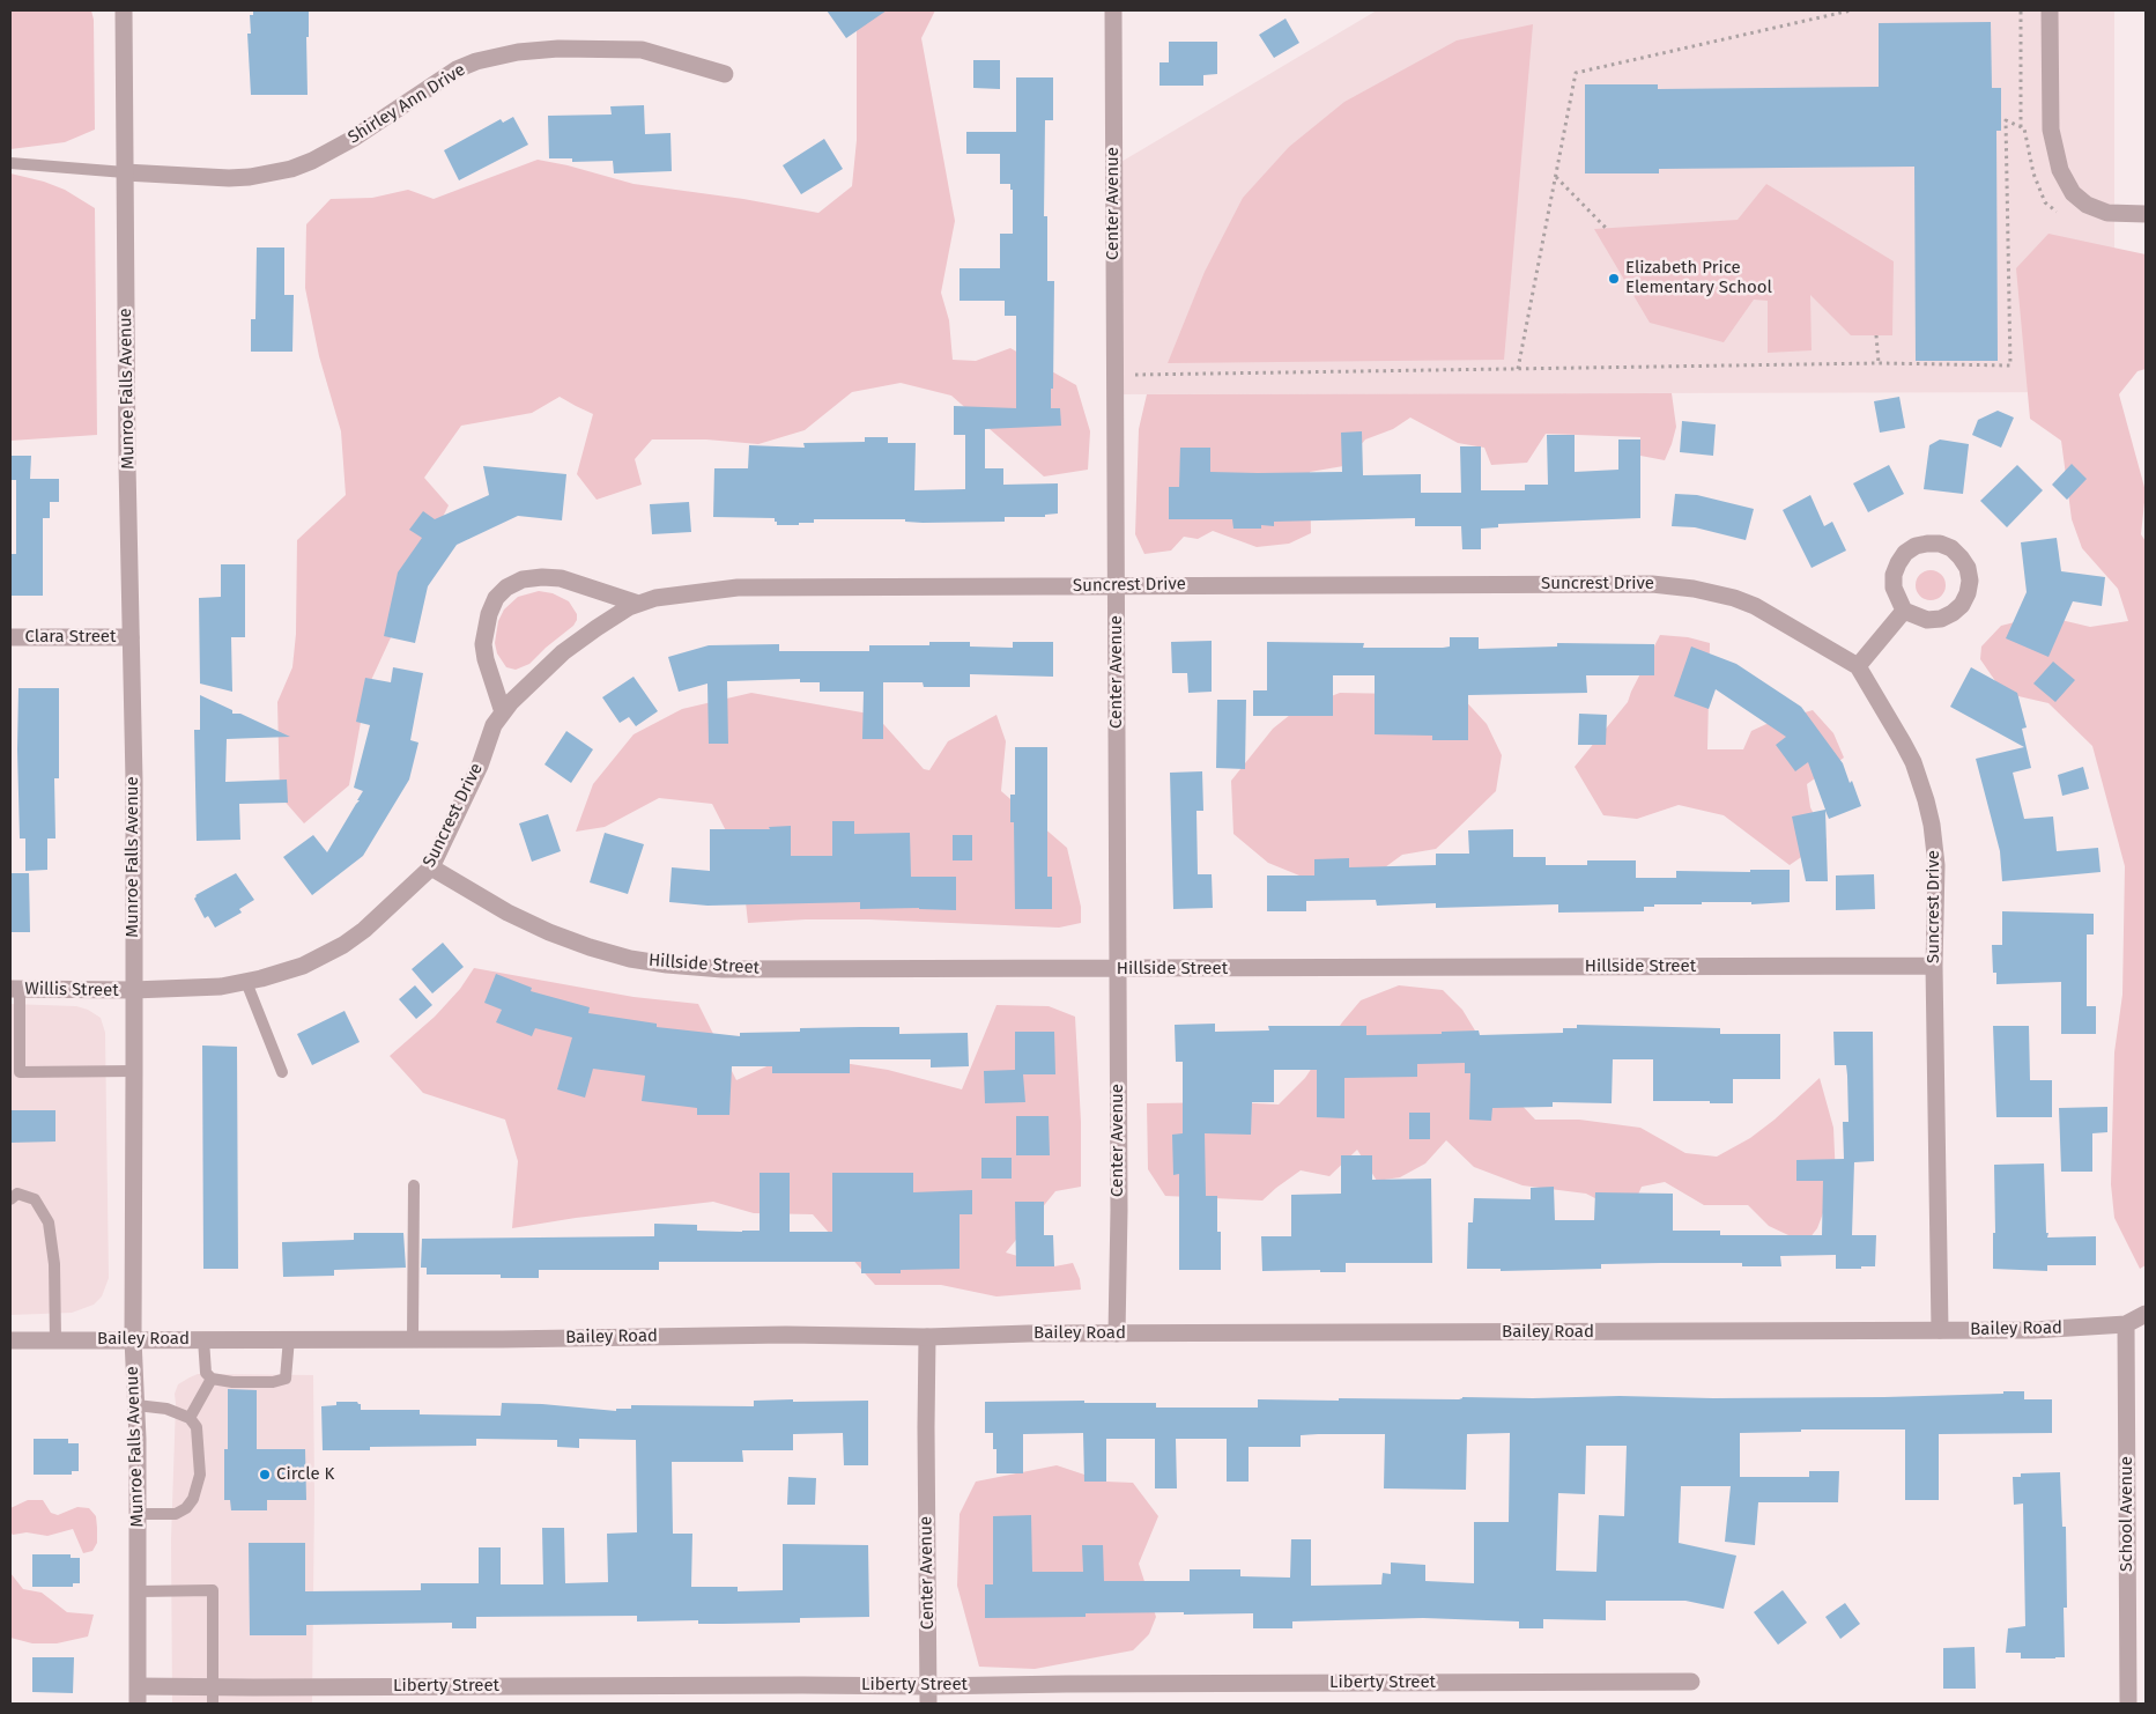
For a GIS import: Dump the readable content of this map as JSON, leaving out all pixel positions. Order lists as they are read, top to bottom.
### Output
{
  "streets": {
    "street": [
      "Shirley Ann Drive",
      "Center Avenue",
      "Munroe Falls Avenue",
      "Suncrest Drive",
      "Clara Street",
      "Hillside Street",
      "Willis Street",
      "Bailey Road",
      "School Avenue",
      "Liberty Street"
    ]
  },
  "crossings": [
    ["Shirley Ann Drive", "Munroe Falls Avenue"],
    ["Center Avenue", "Suncrest Drive"],
    ["Center Avenue", "Hillside Street"],
    ["Center Avenue", "Bailey Road"],
    ["Center Avenue", "Liberty Street"],
    ["Munroe Falls Avenue", "Suncrest Drive"],
    ["Munroe Falls Avenue", "Clara Street"],
    ["Munroe Falls Avenue", "Willis Street"],
    ["Munroe Falls Avenue", "Bailey Road"],
    ["Munroe Falls Avenue", "Liberty Street"],
    ["Suncrest Drive", "Hillside Street"],
    ["Suncrest Drive", "Willis Street"],
    ["Suncrest Drive", "Bailey Road"],
    ["Bailey Road", "School Avenue"]
  ],
  "places": ["Elizabeth Price Elementary School", "Circle K"]
}
